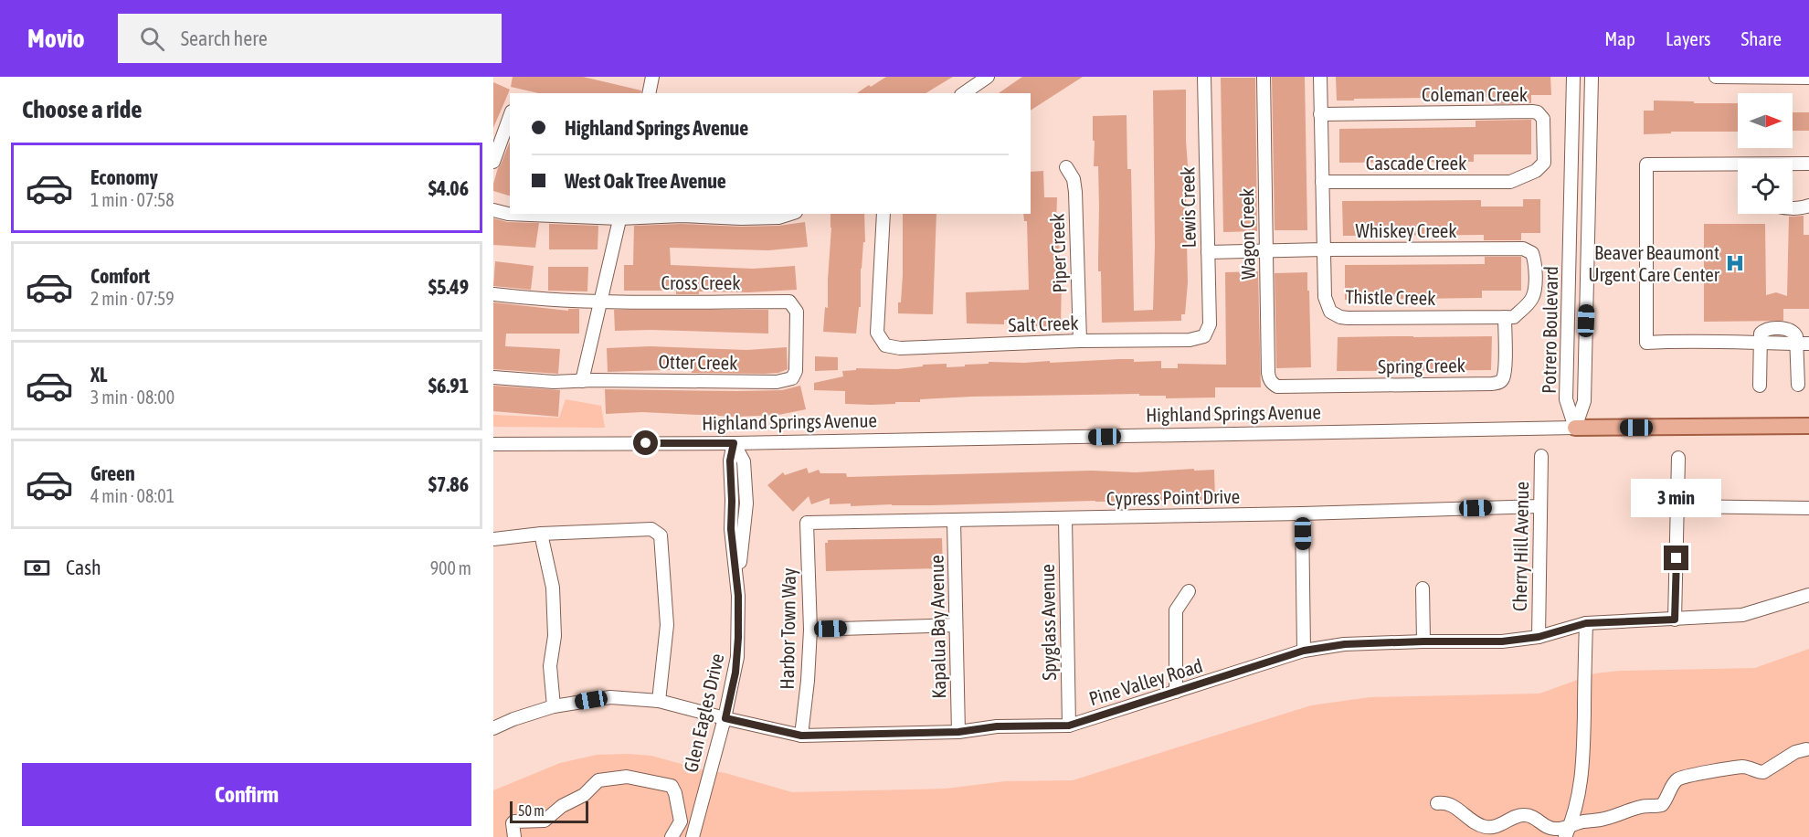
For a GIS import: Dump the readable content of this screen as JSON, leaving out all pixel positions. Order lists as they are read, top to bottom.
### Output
{
  "streets": {
    "main road": ["Highland Springs Avenue"],
    "street": [
      "Coleman Creek",
      "Cascade Creek",
      "Lewis Creek",
      "Whiskey Creek",
      "Wagon Creek",
      "Piper Creek",
      "Cross Creek",
      "Thistle Creek",
      "Salt Creek",
      "Potrero Boulevard",
      "Otter Creek",
      "Spring Creek",
      "Cypress Point Drive",
      "Cherry Hill Avenue",
      "Spyglass Avenue",
      "Kapalua Bay Avenue",
      "Harbor Town Way",
      "Pine Valley Road",
      "Glen Eagles Drive"
    ]
  },
  "crossings": [
    ["Coleman Creek", "Cascade Creek"],
    ["Coleman Creek", "Thistle Creek"],
    ["Cascade Creek", "Thistle Creek"],
    ["Lewis Creek", "Whiskey Creek"],
    ["Lewis Creek", "Salt Creek"],
    ["Whiskey Creek", "Wagon Creek"],
    ["Whiskey Creek", "Thistle Creek"],
    ["Whiskey Creek", "Spring Creek"],
    ["Wagon Creek", "Spring Creek"],
    ["Piper Creek", "Salt Creek"],
    ["Cross Creek", "Otter Creek"],
    ["Thistle Creek", "Spring Creek"],
    ["Potrero Boulevard", "Highland Springs Avenue"],
    ["Cypress Point Drive", "Cherry Hill Avenue"],
    ["Cypress Point Drive", "Spyglass Avenue"],
    ["Cypress Point Drive", "Kapalua Bay Avenue"],
    ["Cypress Point Drive", "Harbor Town Way"],
    ["Cherry Hill Avenue", "Pine Valley Road"],
    ["Spyglass Avenue", "Pine Valley Road"],
    ["Kapalua Bay Avenue", "Pine Valley Road"],
    ["Harbor Town Way", "Pine Valley Road"],
    ["Pine Valley Road", "Glen Eagles Drive"]
  ],
  "places": {
    "hospital": ["Beaver Beaumont Urgent Care Center"]
  },
  "scale_bar": "50 m",
  "north": "right",
  "page": {
    "header": "Movio",
    "search": "Search here",
    "nav": ["Map", "Layers", "Share"],
    "heading": "Choose a ride",
    "banner": ["Highland Springs Avenue", "West Oak Tree Avenue"],
    "list": [
      {
        "name": "Economy",
        "note": "1 min · 07:58",
        "value": "$4.06"
      },
      {
        "name": "Comfort",
        "note": "2 min · 07:59",
        "value": "$5.49"
      },
      {
        "name": "XL",
        "note": "3 min · 08:00",
        "value": "$6.91"
      },
      {
        "name": "Green",
        "note": "4 min · 08:01",
        "value": "$7.86"
      }
    ],
    "bubble": "3 min",
    "pay": ["Cash", "900 m"],
    "buttons": "Confirm",
    "scale": "50 m"
  }
}
